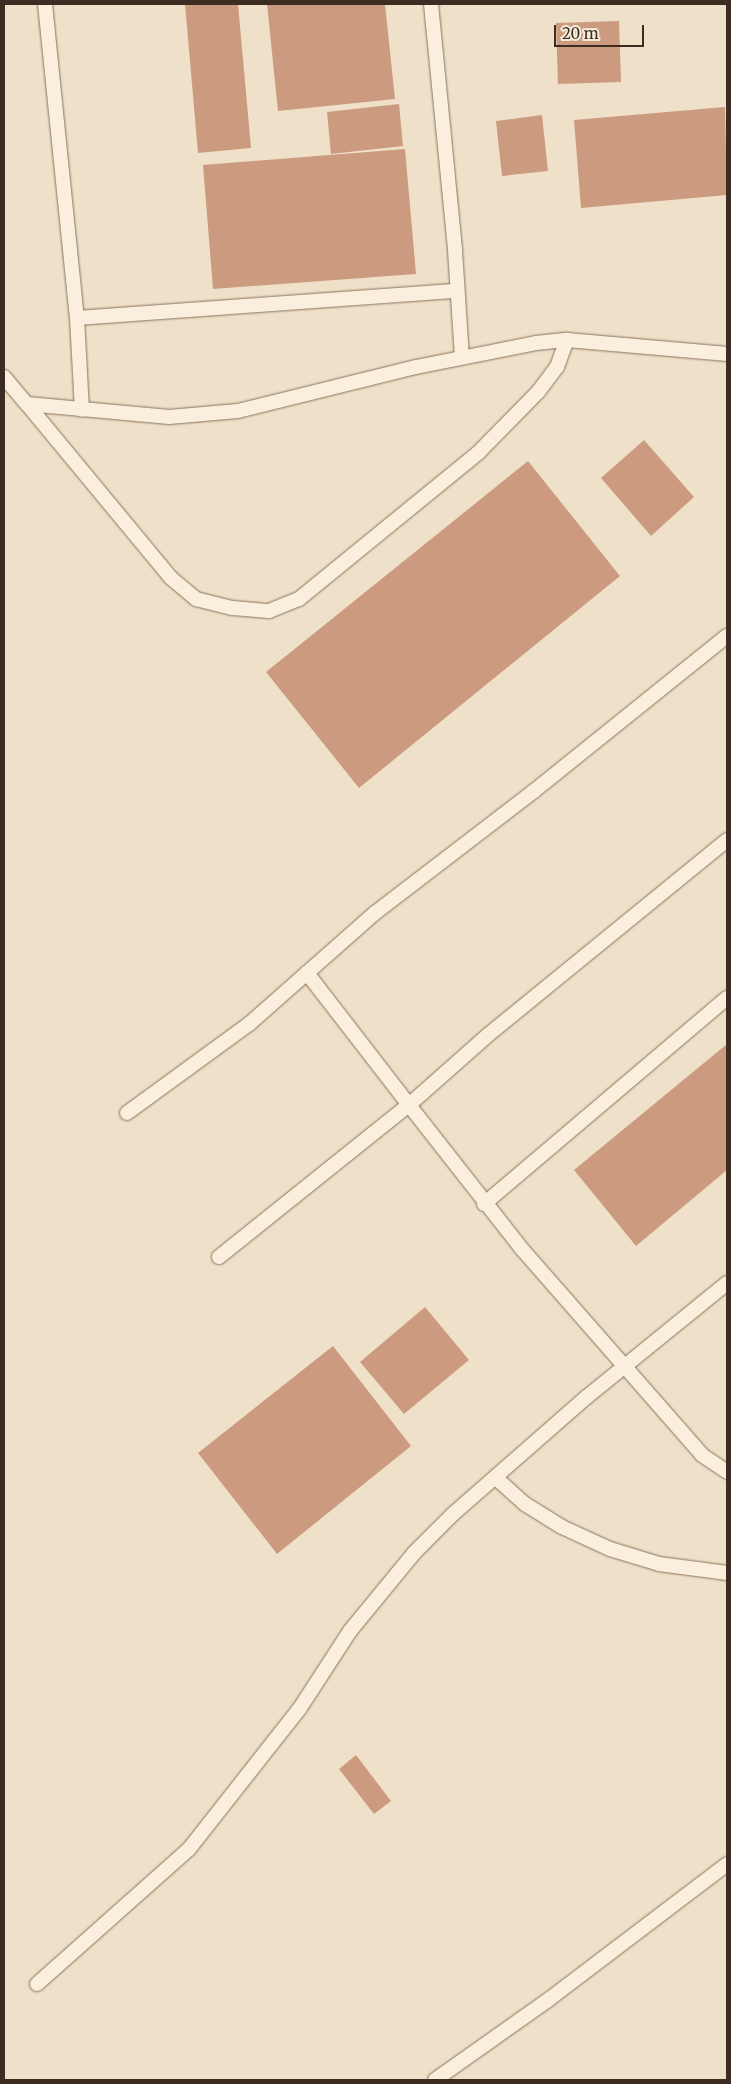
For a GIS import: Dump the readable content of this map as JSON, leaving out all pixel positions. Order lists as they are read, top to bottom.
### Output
{
  "scale_bar": "20 m"
}
